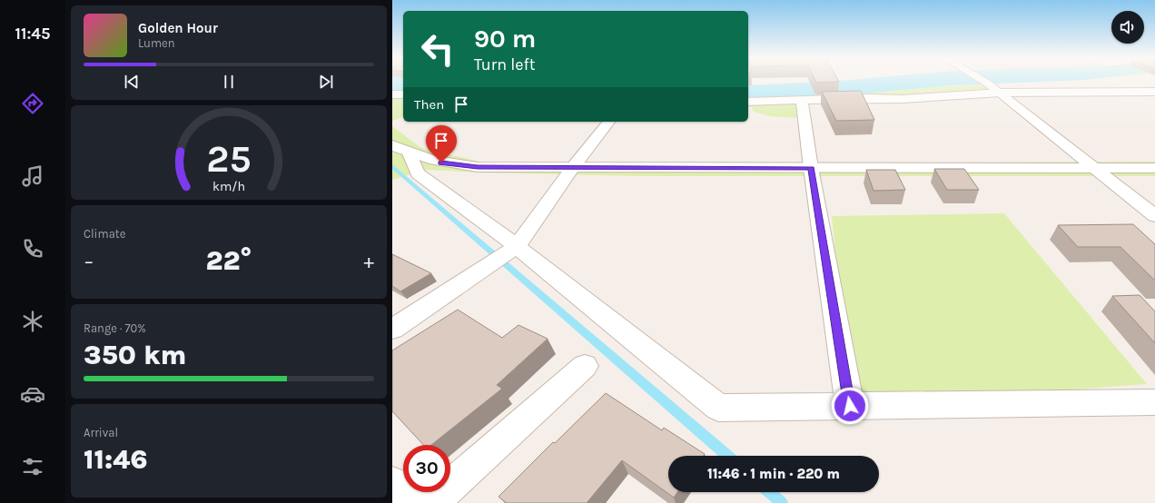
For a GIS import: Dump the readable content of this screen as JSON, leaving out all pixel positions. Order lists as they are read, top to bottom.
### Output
{
  "page": {
    "tabs": "11:45",
    "turn": ["90 m", "Turn left"],
    "song": ["Golden Hour", "Lumen"],
    "then": "Then",
    "tile": [
      "Climate",
      ["Range · 70%", "350 km"],
      ["Arrival", "11:46"]
    ],
    "heat": ["−", "22°", "+"],
    "limit": "30",
    "trip": "11:46 · 1 min · 220 m",
    "gauge": ["25", "km/h"]
  }
}
